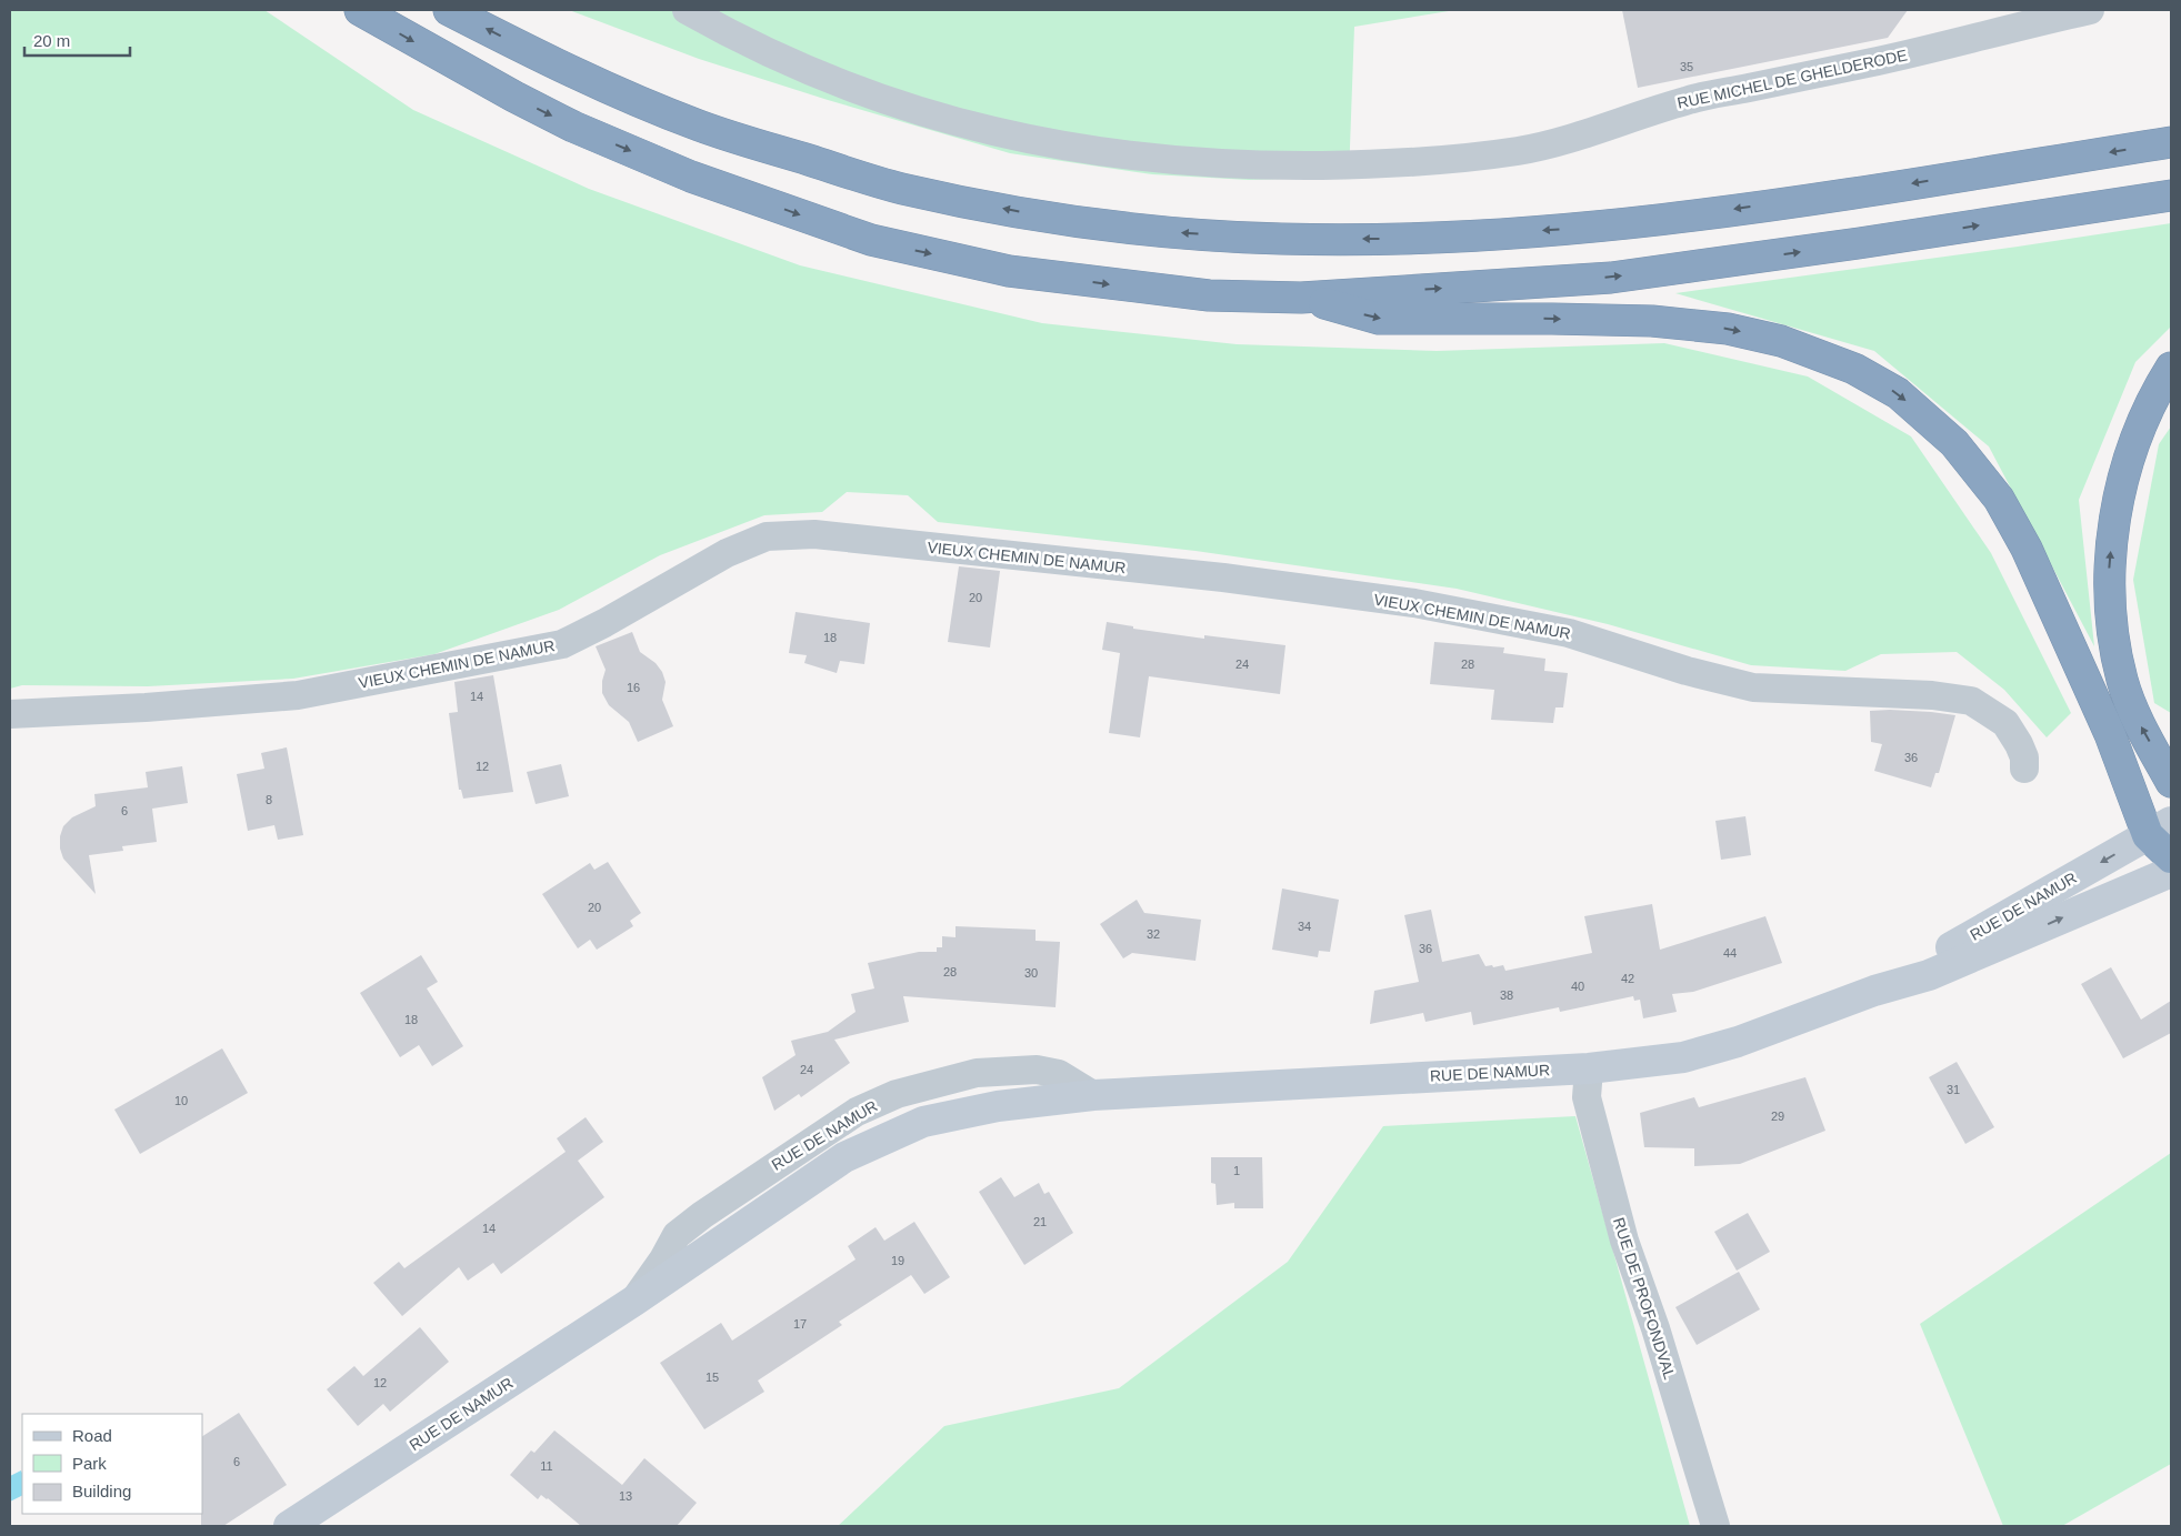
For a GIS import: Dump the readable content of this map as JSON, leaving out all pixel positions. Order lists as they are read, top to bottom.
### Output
{
  "streets": {
    "street": [
      "RUE MICHEL DE GHELDERODE",
      "VIEUX CHEMIN DE NAMUR",
      "RUE DE NAMUR",
      "RUE DE PROFONDVAL"
    ]
  },
  "crossings": [
    ["RUE DE NAMUR", "RUE DE PROFONDVAL"]
  ],
  "house_numbers": [
    "35",
    "20",
    "18",
    "24",
    "28",
    "16",
    "14",
    "36",
    "12",
    "8",
    "6",
    "20",
    "34",
    "32",
    "36",
    "44",
    "28",
    "30",
    "42",
    "40",
    "38",
    "18",
    "24",
    "31",
    "10",
    "29",
    "1",
    "21",
    "14",
    "19",
    "17",
    "15",
    "12",
    "6",
    "11",
    "13"
  ],
  "legend": ["Road", "Park", "Building"],
  "scale_bar": "20 m"
}
